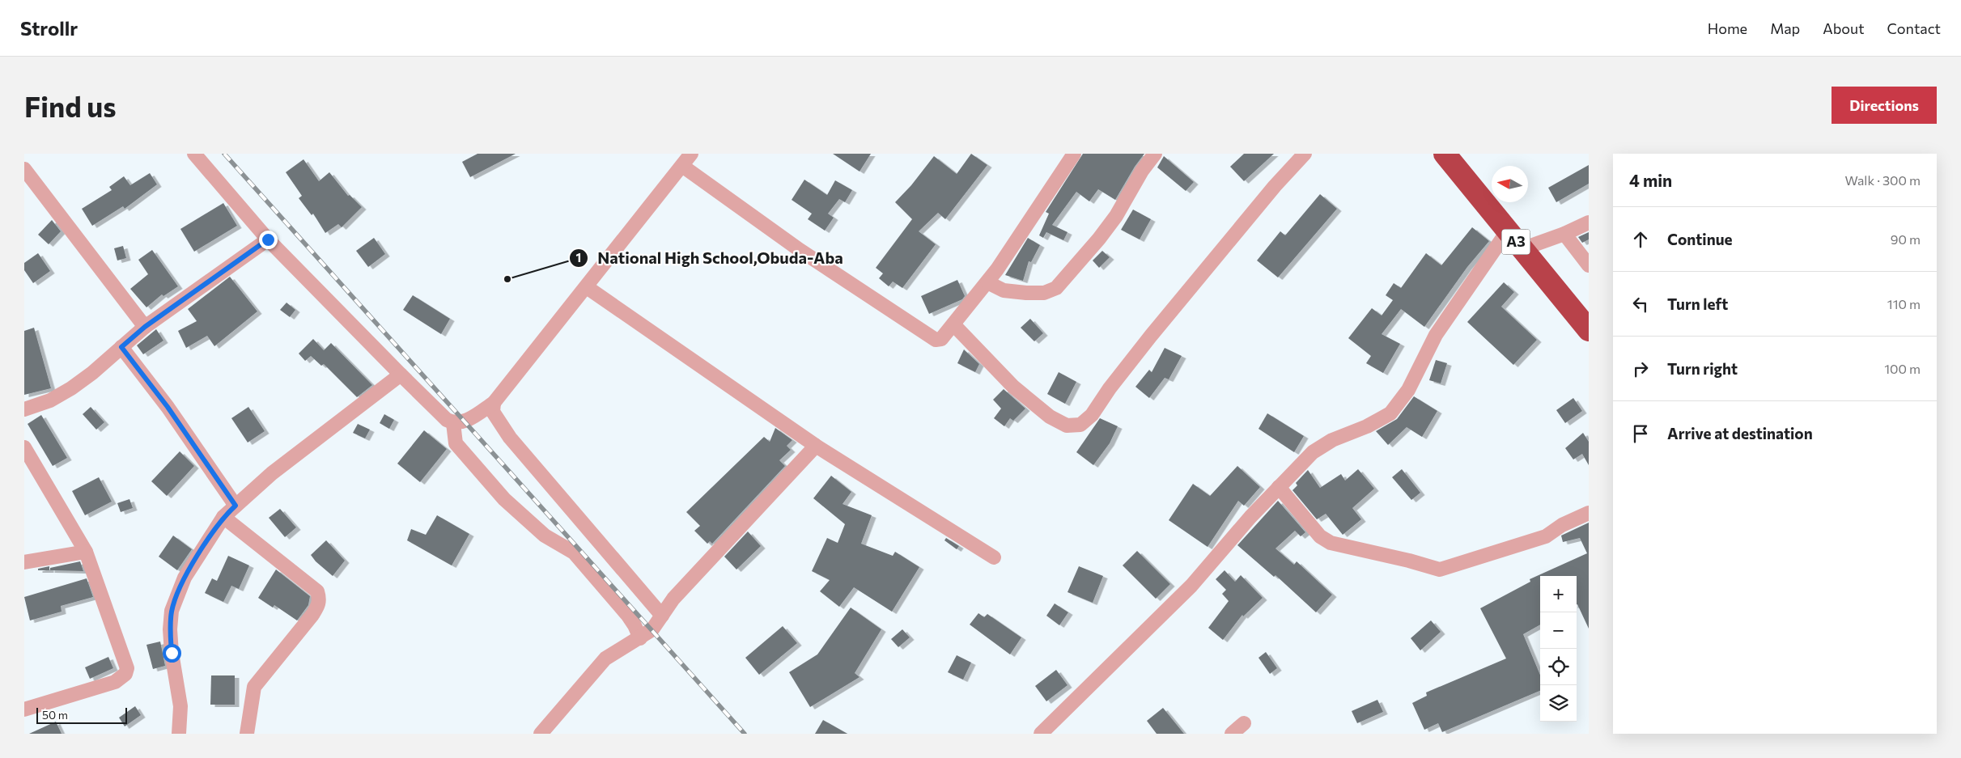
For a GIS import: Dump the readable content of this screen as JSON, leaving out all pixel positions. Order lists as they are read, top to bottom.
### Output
{
  "streets": {
    "highway": ["A3"]
  },
  "places": ["National High School,Obuda-Aba"],
  "scale_bar": "50 m",
  "north": "left",
  "page": {
    "header": "Strollr",
    "nav": [
      "Home",
      "Map",
      "About",
      "Contact"
    ],
    "buttons": "Directions",
    "title": "Find us",
    "heading": ["4 min", "Walk · 300 m"],
    "list": [
      ["Continue", "90 m"],
      ["Turn left", "110 m"],
      ["Turn right", "100 m"],
      "Arrive at destination"
    ],
    "map_buttons": ["+", "−"],
    "scale": "50 m"
  }
}
